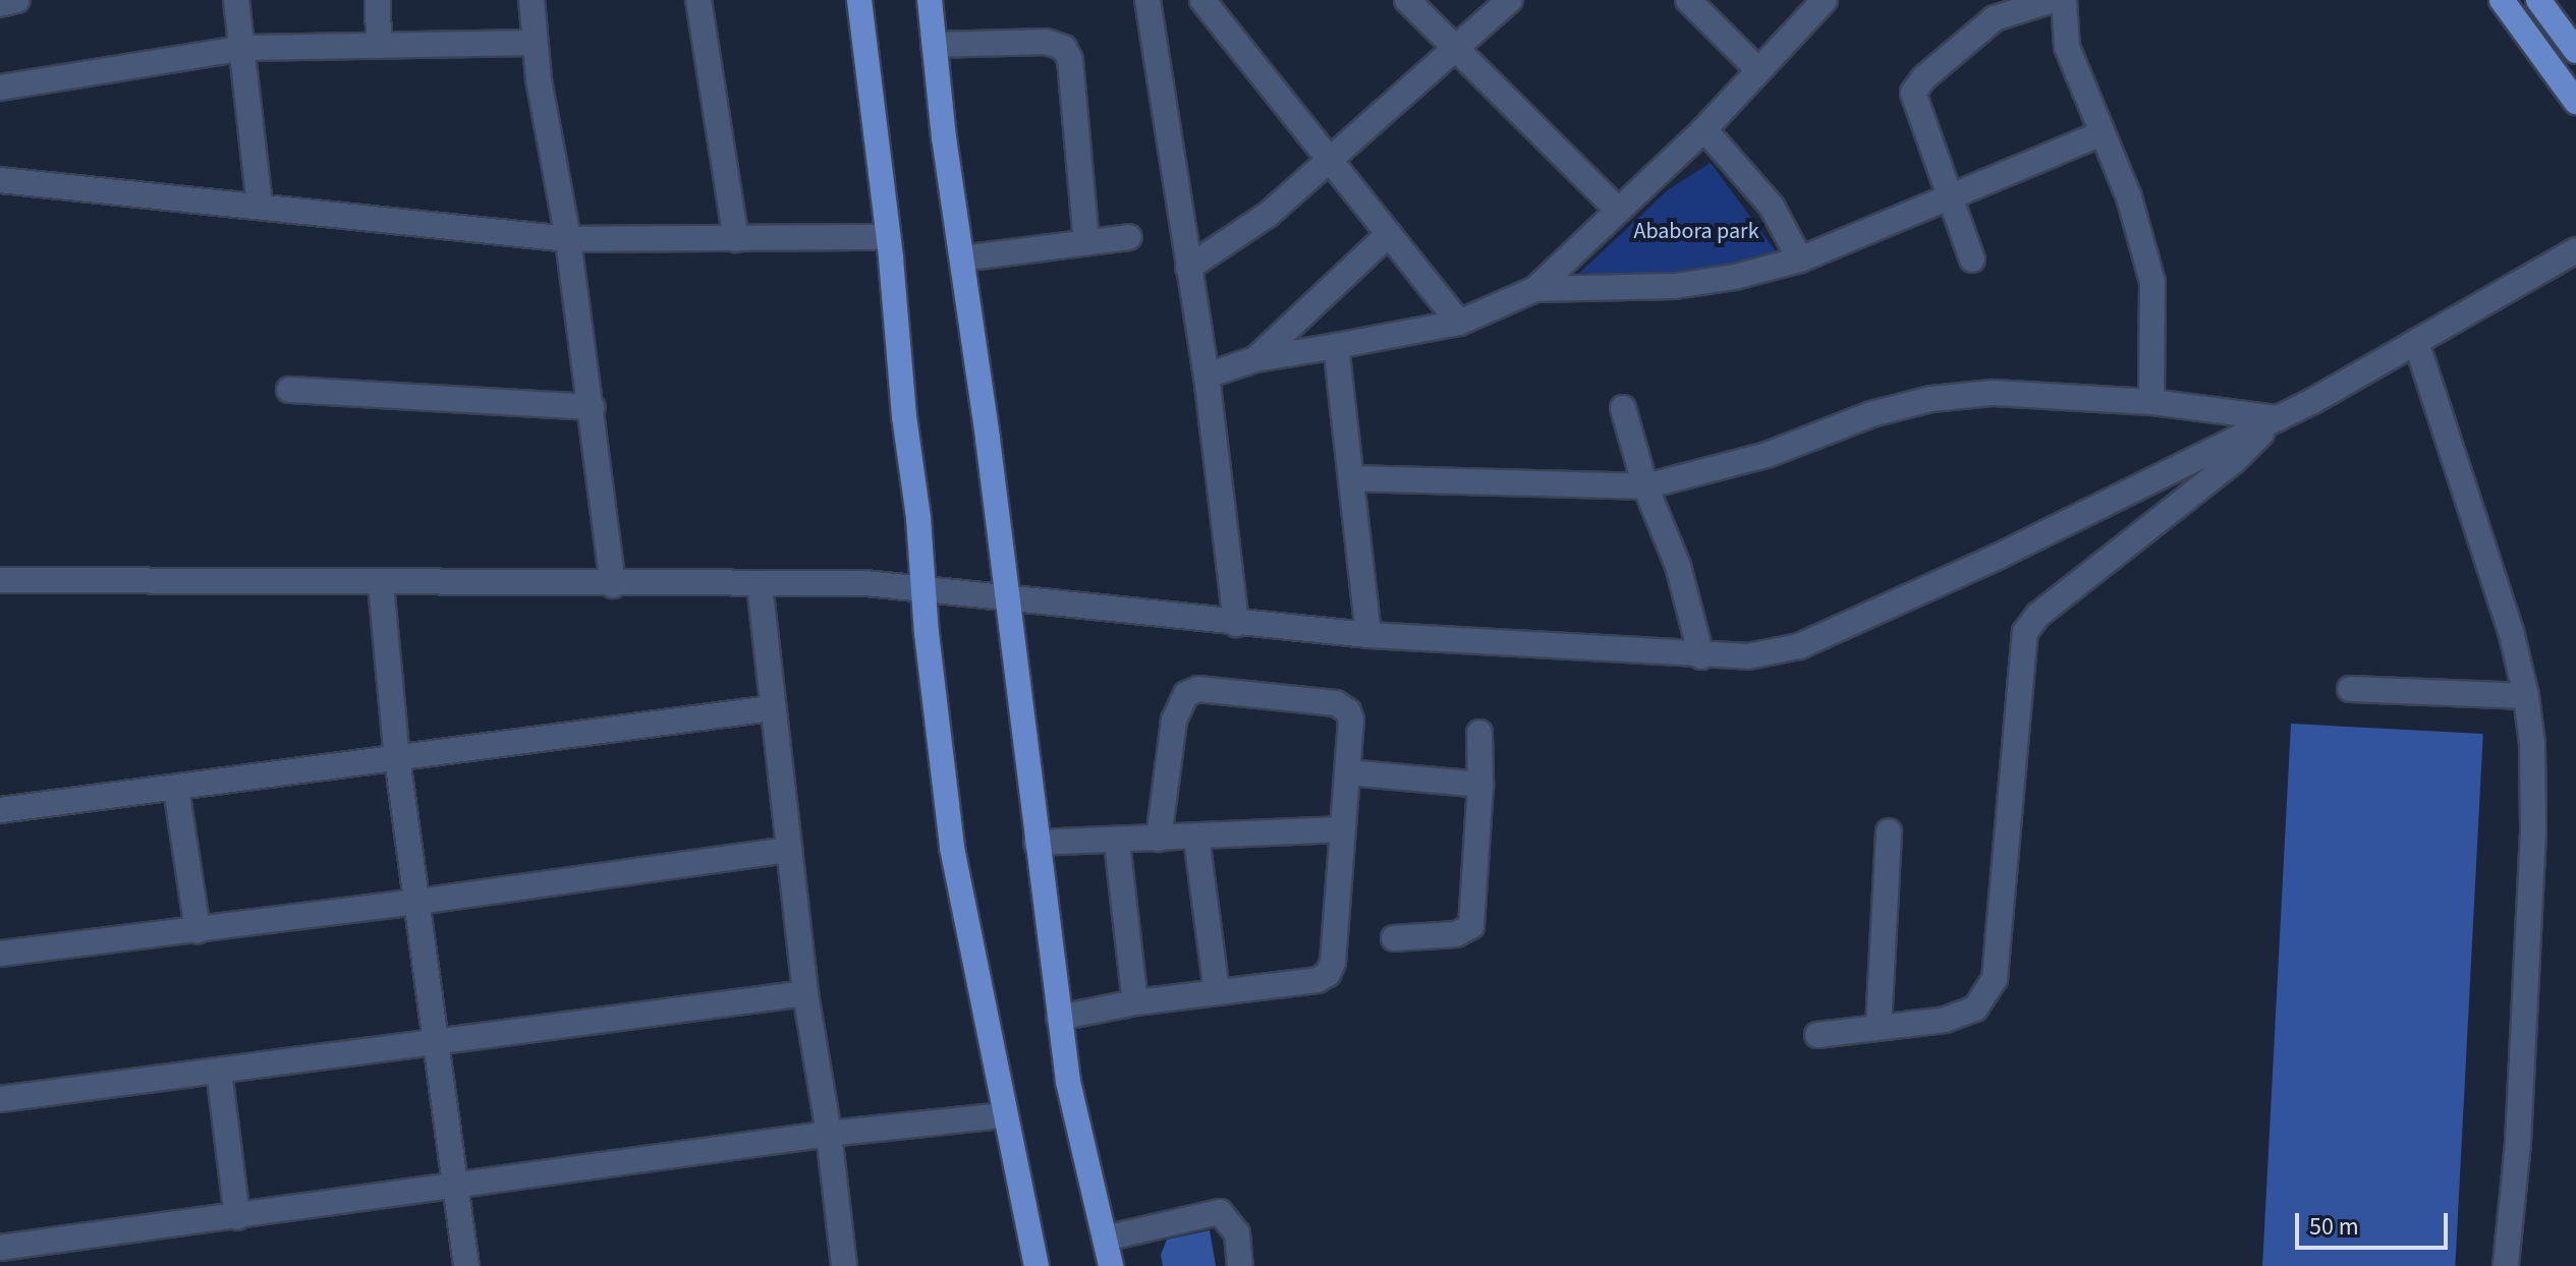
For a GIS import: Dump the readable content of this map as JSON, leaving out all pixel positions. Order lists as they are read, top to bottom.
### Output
{
  "parks": ["Ababora park"],
  "scale_bar": "50 m"
}
